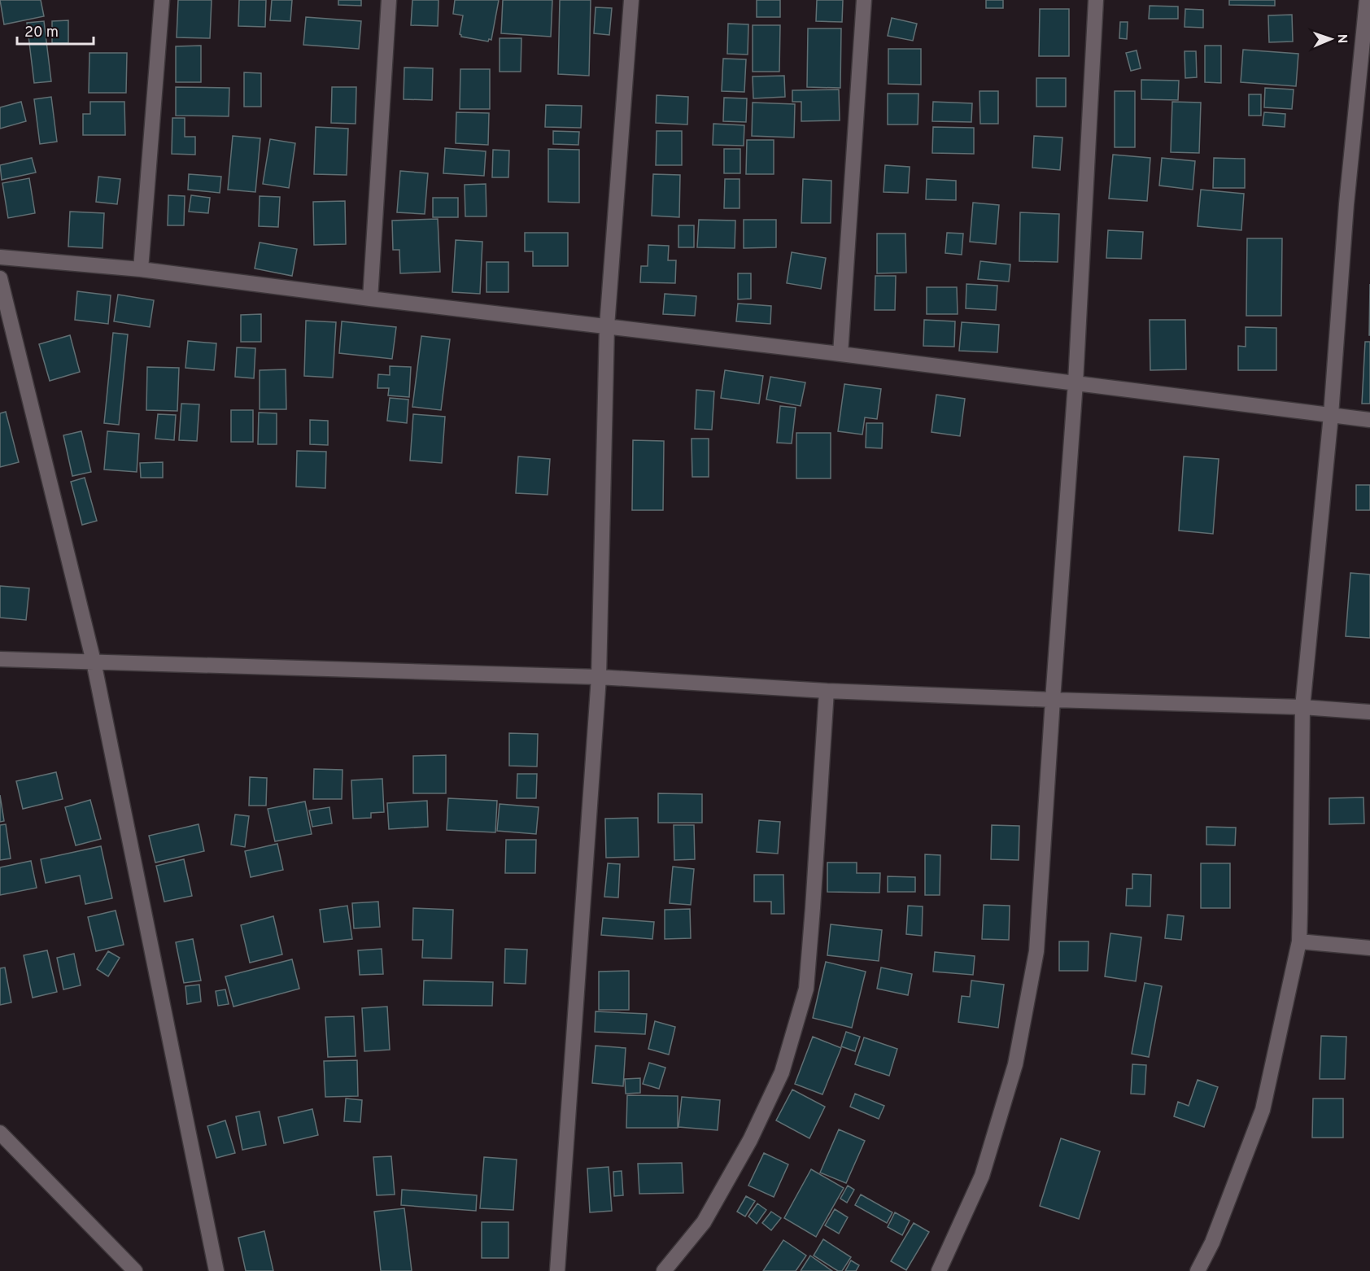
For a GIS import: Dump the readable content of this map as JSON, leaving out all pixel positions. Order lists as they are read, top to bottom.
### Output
{
  "scale_bar": "20 m",
  "north": "right"
}
